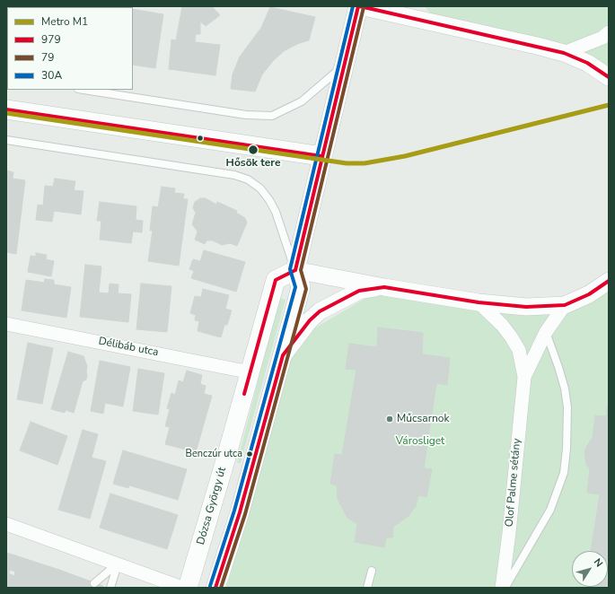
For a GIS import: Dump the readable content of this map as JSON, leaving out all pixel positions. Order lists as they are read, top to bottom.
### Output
{
  "streets": {
    "main road": ["Dózsa György út"],
    "street": ["Délibáb utca", "Olof Palme sétány"]
  },
  "crossings": [
    ["Délibáb utca", "Dózsa György út"]
  ],
  "parks": ["Városliget"],
  "places": ["Hősök tere", "Műcsarnok", "Benczúr utca"],
  "lines": [
    "transit line 979",
    "transit line 30A",
    "transit line 79",
    "metro line M1"
  ],
  "legend": [
    "Metro M1",
    "979",
    "79",
    "30A"
  ],
  "north": "top right"
}
